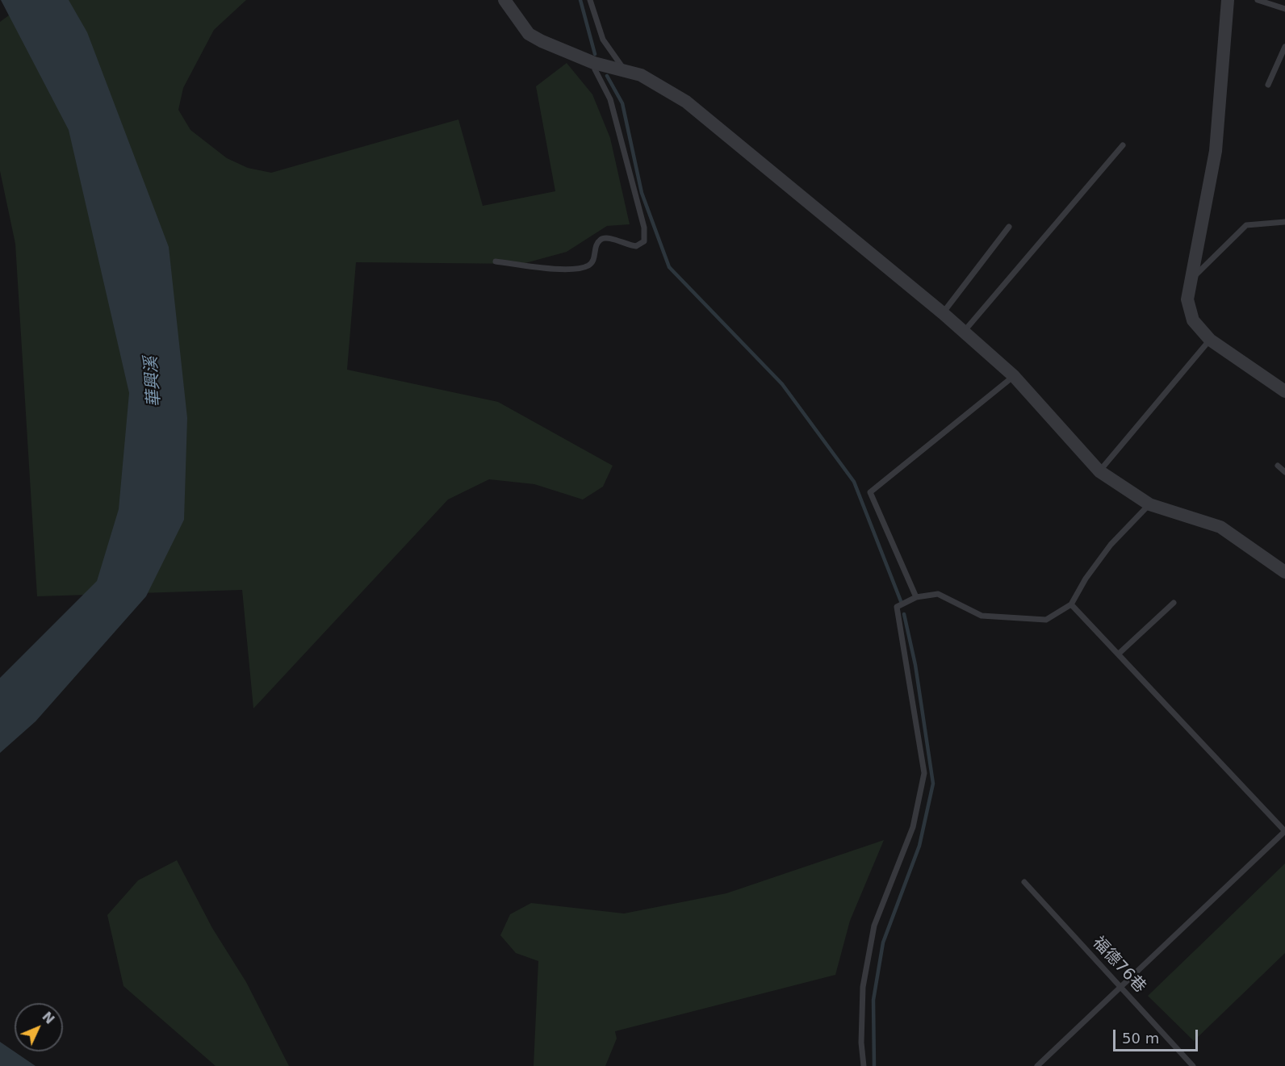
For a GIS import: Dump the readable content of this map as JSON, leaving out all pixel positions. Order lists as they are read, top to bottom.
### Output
{
  "streets": {
    "lane": ["福德76巷"]
  },
  "water": ["華興溪"],
  "scale_bar": "50 m",
  "north": "top right"
}
